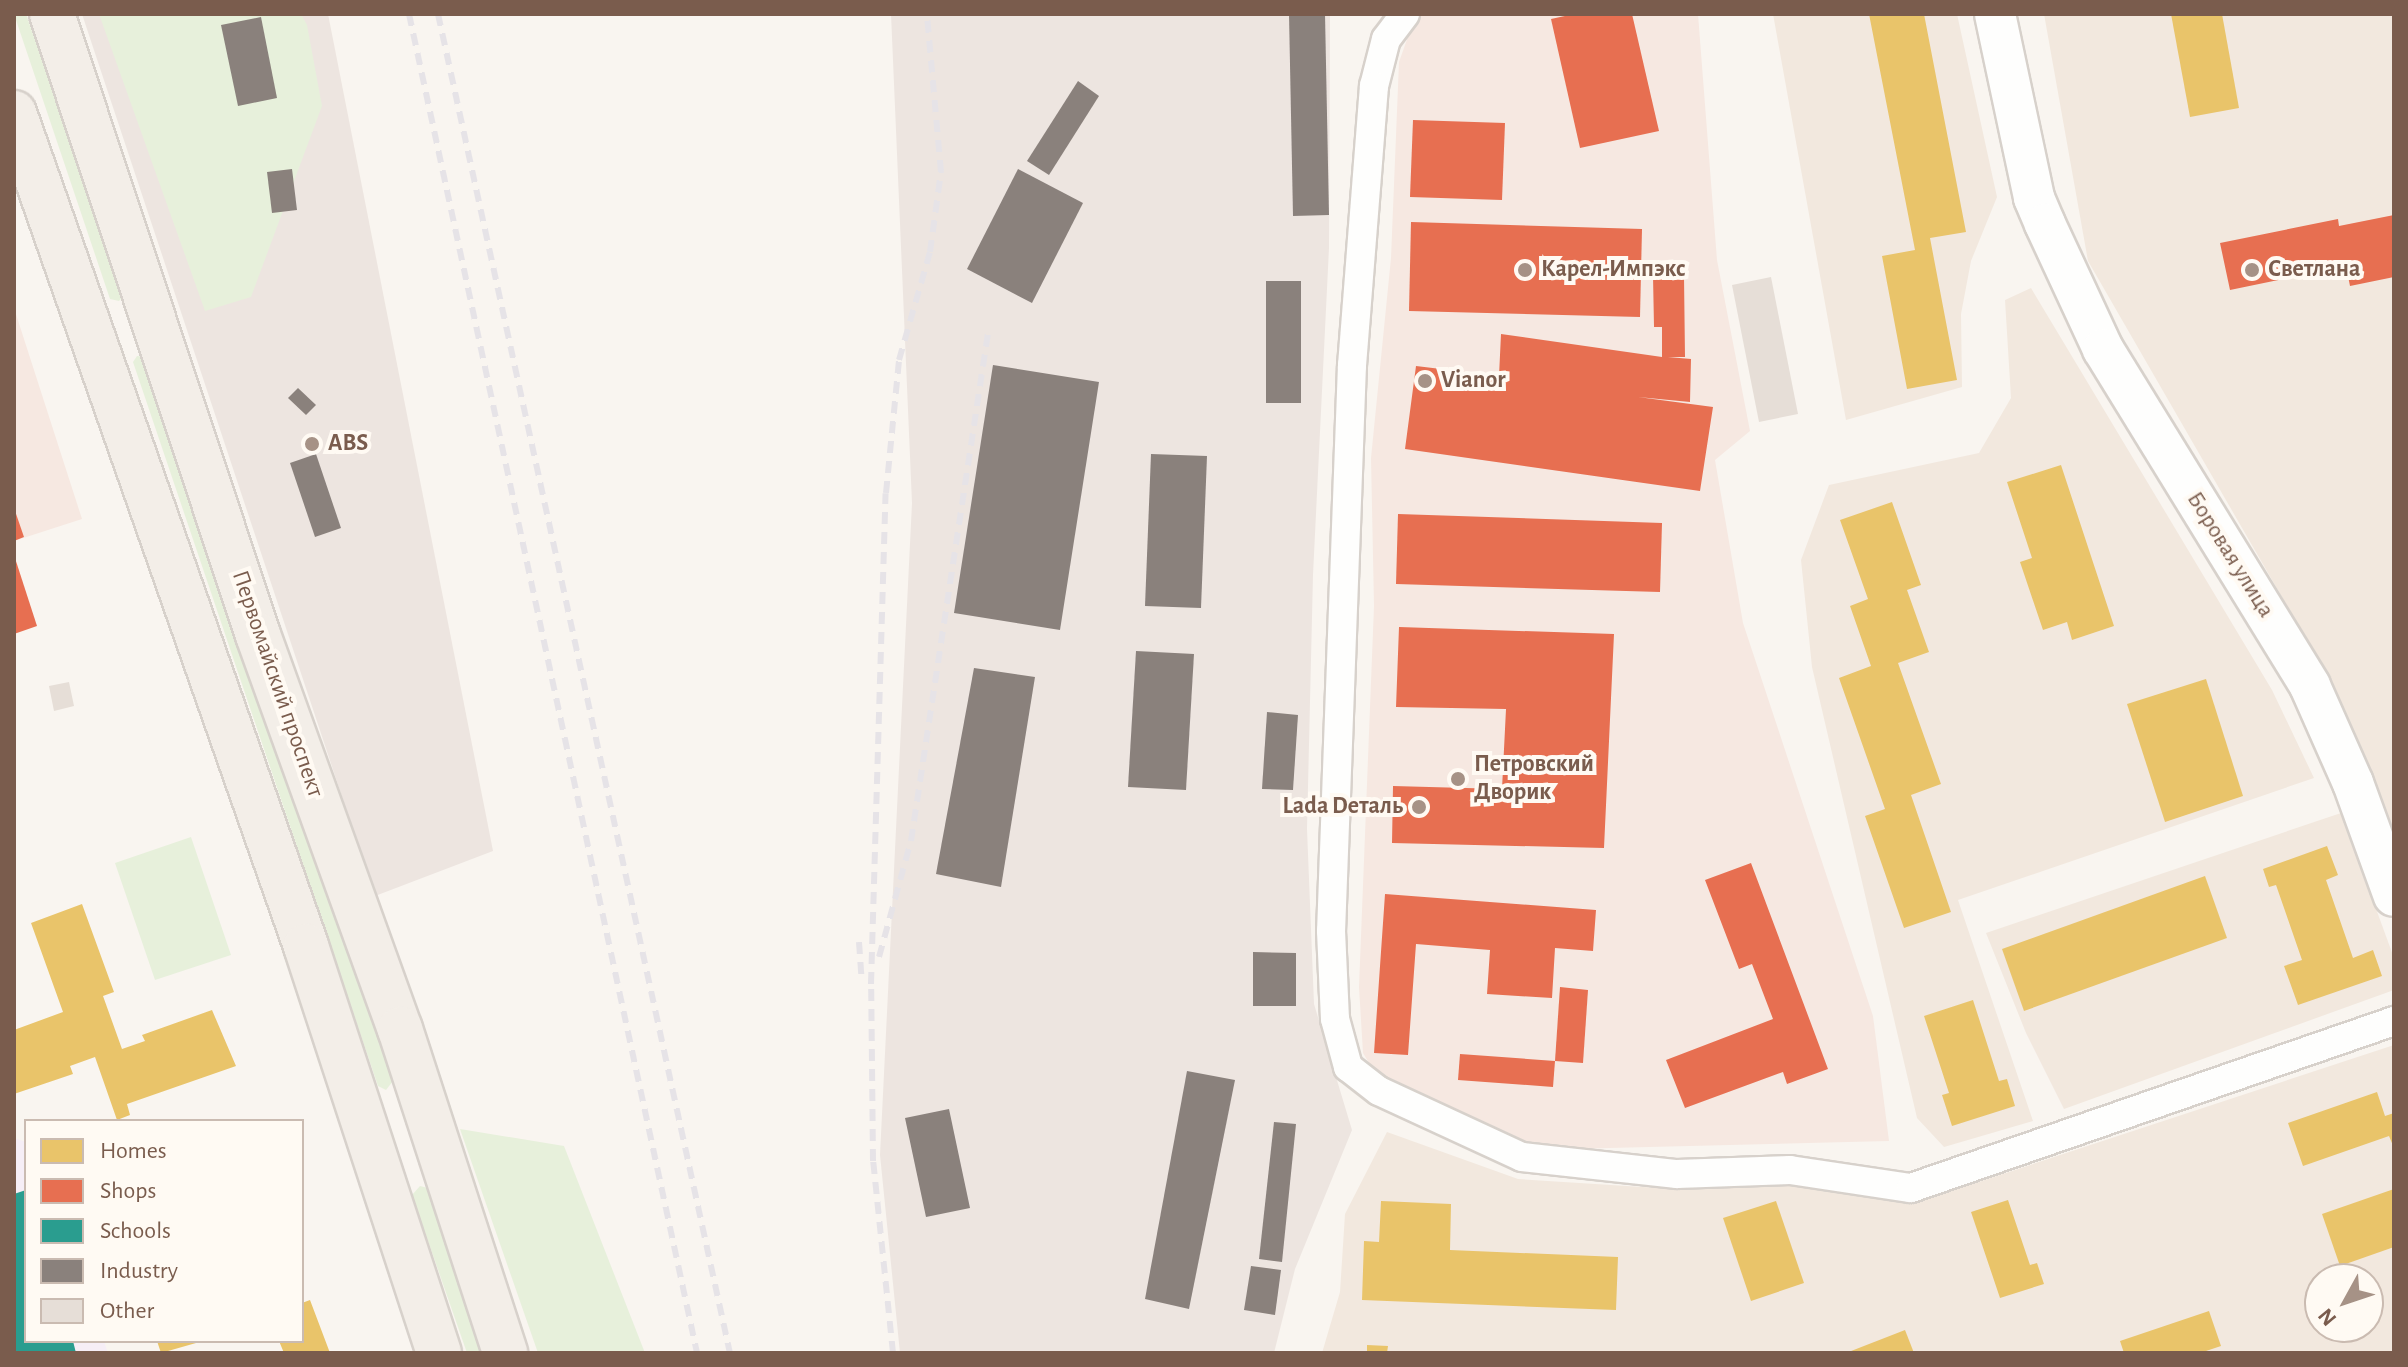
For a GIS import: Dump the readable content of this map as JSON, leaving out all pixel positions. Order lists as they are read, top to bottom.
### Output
{
  "streets": {
    "main road": ["Боровая улица", "Первомайский проспект"]
  },
  "places": [
    "Карел-Импэкс",
    "Светлана",
    "Vianor",
    "ABS",
    "Петровский Дворик",
    "Lada Dеталь"
  ],
  "legend": [
    "Homes",
    "Shops",
    "Schools",
    "Industry",
    "Other"
  ],
  "north": "bottom left"
}
